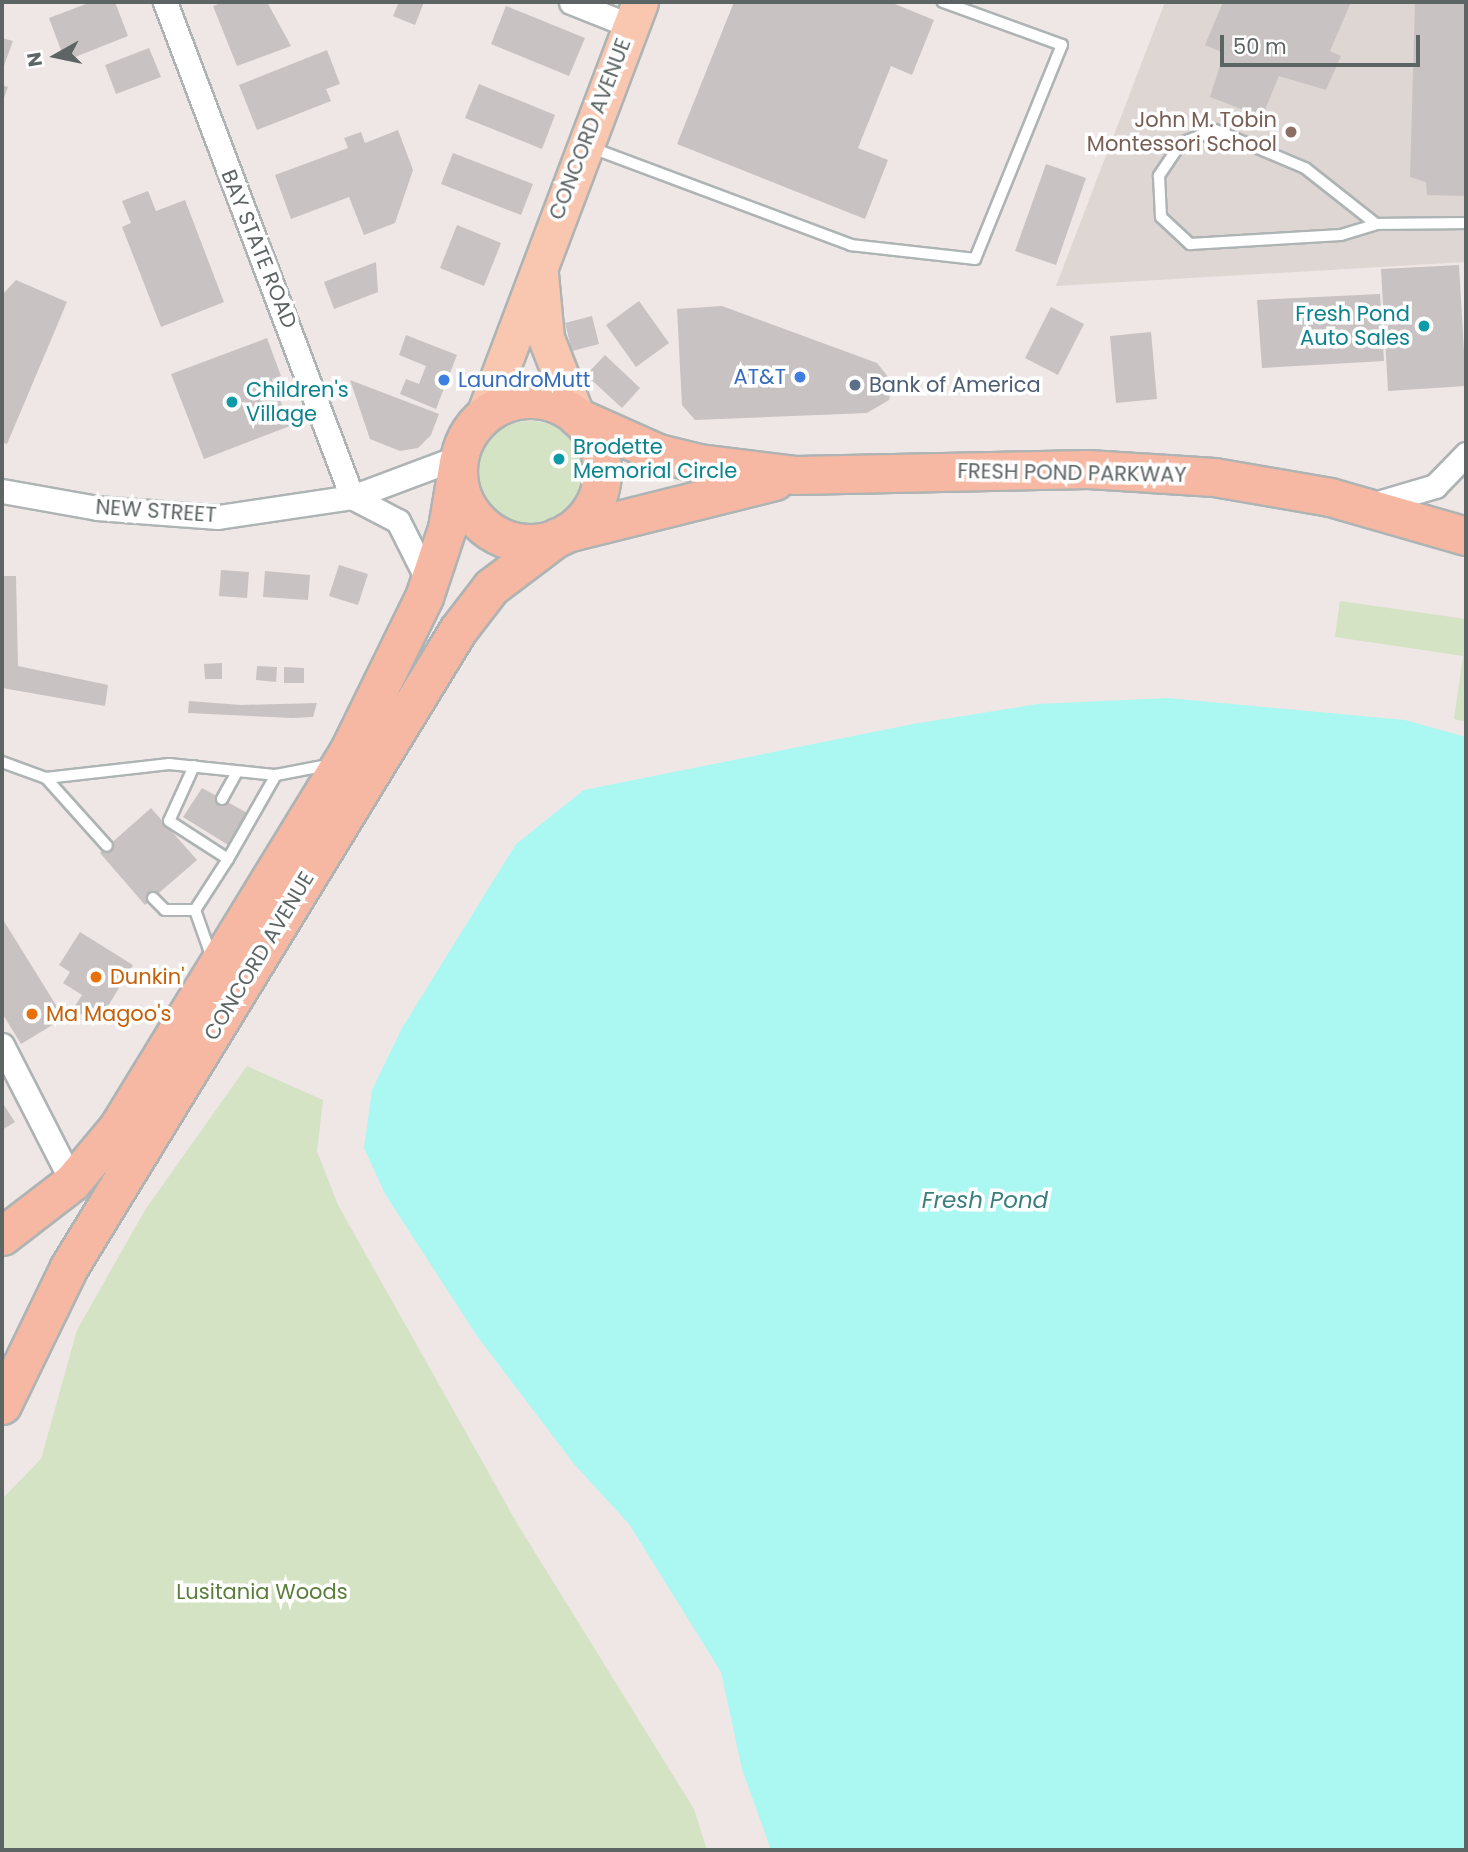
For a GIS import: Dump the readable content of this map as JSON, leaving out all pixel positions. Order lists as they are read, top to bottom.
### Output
{
  "streets": {
    "highway": ["CONCORD AVENUE", "FRESH POND PARKWAY"],
    "street": ["BAY STATE ROAD", "NEW STREET"]
  },
  "crossings": [
    ["CONCORD AVENUE", "FRESH POND PARKWAY"],
    ["CONCORD AVENUE", "NEW STREET"],
    ["BAY STATE ROAD", "NEW STREET"],
    ["FRESH POND PARKWAY", "NEW STREET"]
  ],
  "water": ["Fresh Pond"],
  "parks": ["Lusitania Woods"],
  "places": [
    "John M. Tobin Montessori School",
    "Fresh Pond Auto Sales",
    "AT&T",
    "LaundroMutt",
    "Bank of America",
    "Children's Village",
    "Brodette Memorial Circle",
    "Dunkin'",
    "Ma Magoo's"
  ],
  "scale_bar": "50 m",
  "north": "left"
}
